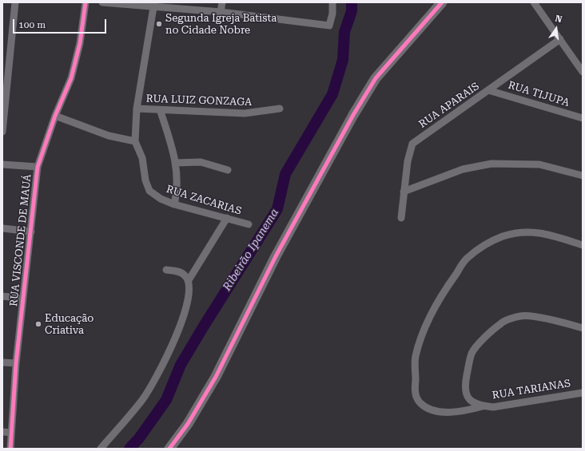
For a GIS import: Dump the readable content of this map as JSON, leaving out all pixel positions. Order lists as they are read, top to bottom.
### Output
{
  "streets": {
    "street": [
      "RUA TIJUPA",
      "RUA LUIZ GONZAGA",
      "RUA APARAIS",
      "RUA ZACARIAS",
      "RUA VISCONDE DE MAUÁ",
      "RUA TARIANAS"
    ]
  },
  "crossings": [
    ["RUA TIJUPA", "RUA APARAIS"]
  ],
  "water": ["Ribeirão Ipanema"],
  "places": ["Segunda Igreja Batista no Cidade Nobre", "Educação Criativa"],
  "scale_bar": "100 m",
  "north": "top"
}
